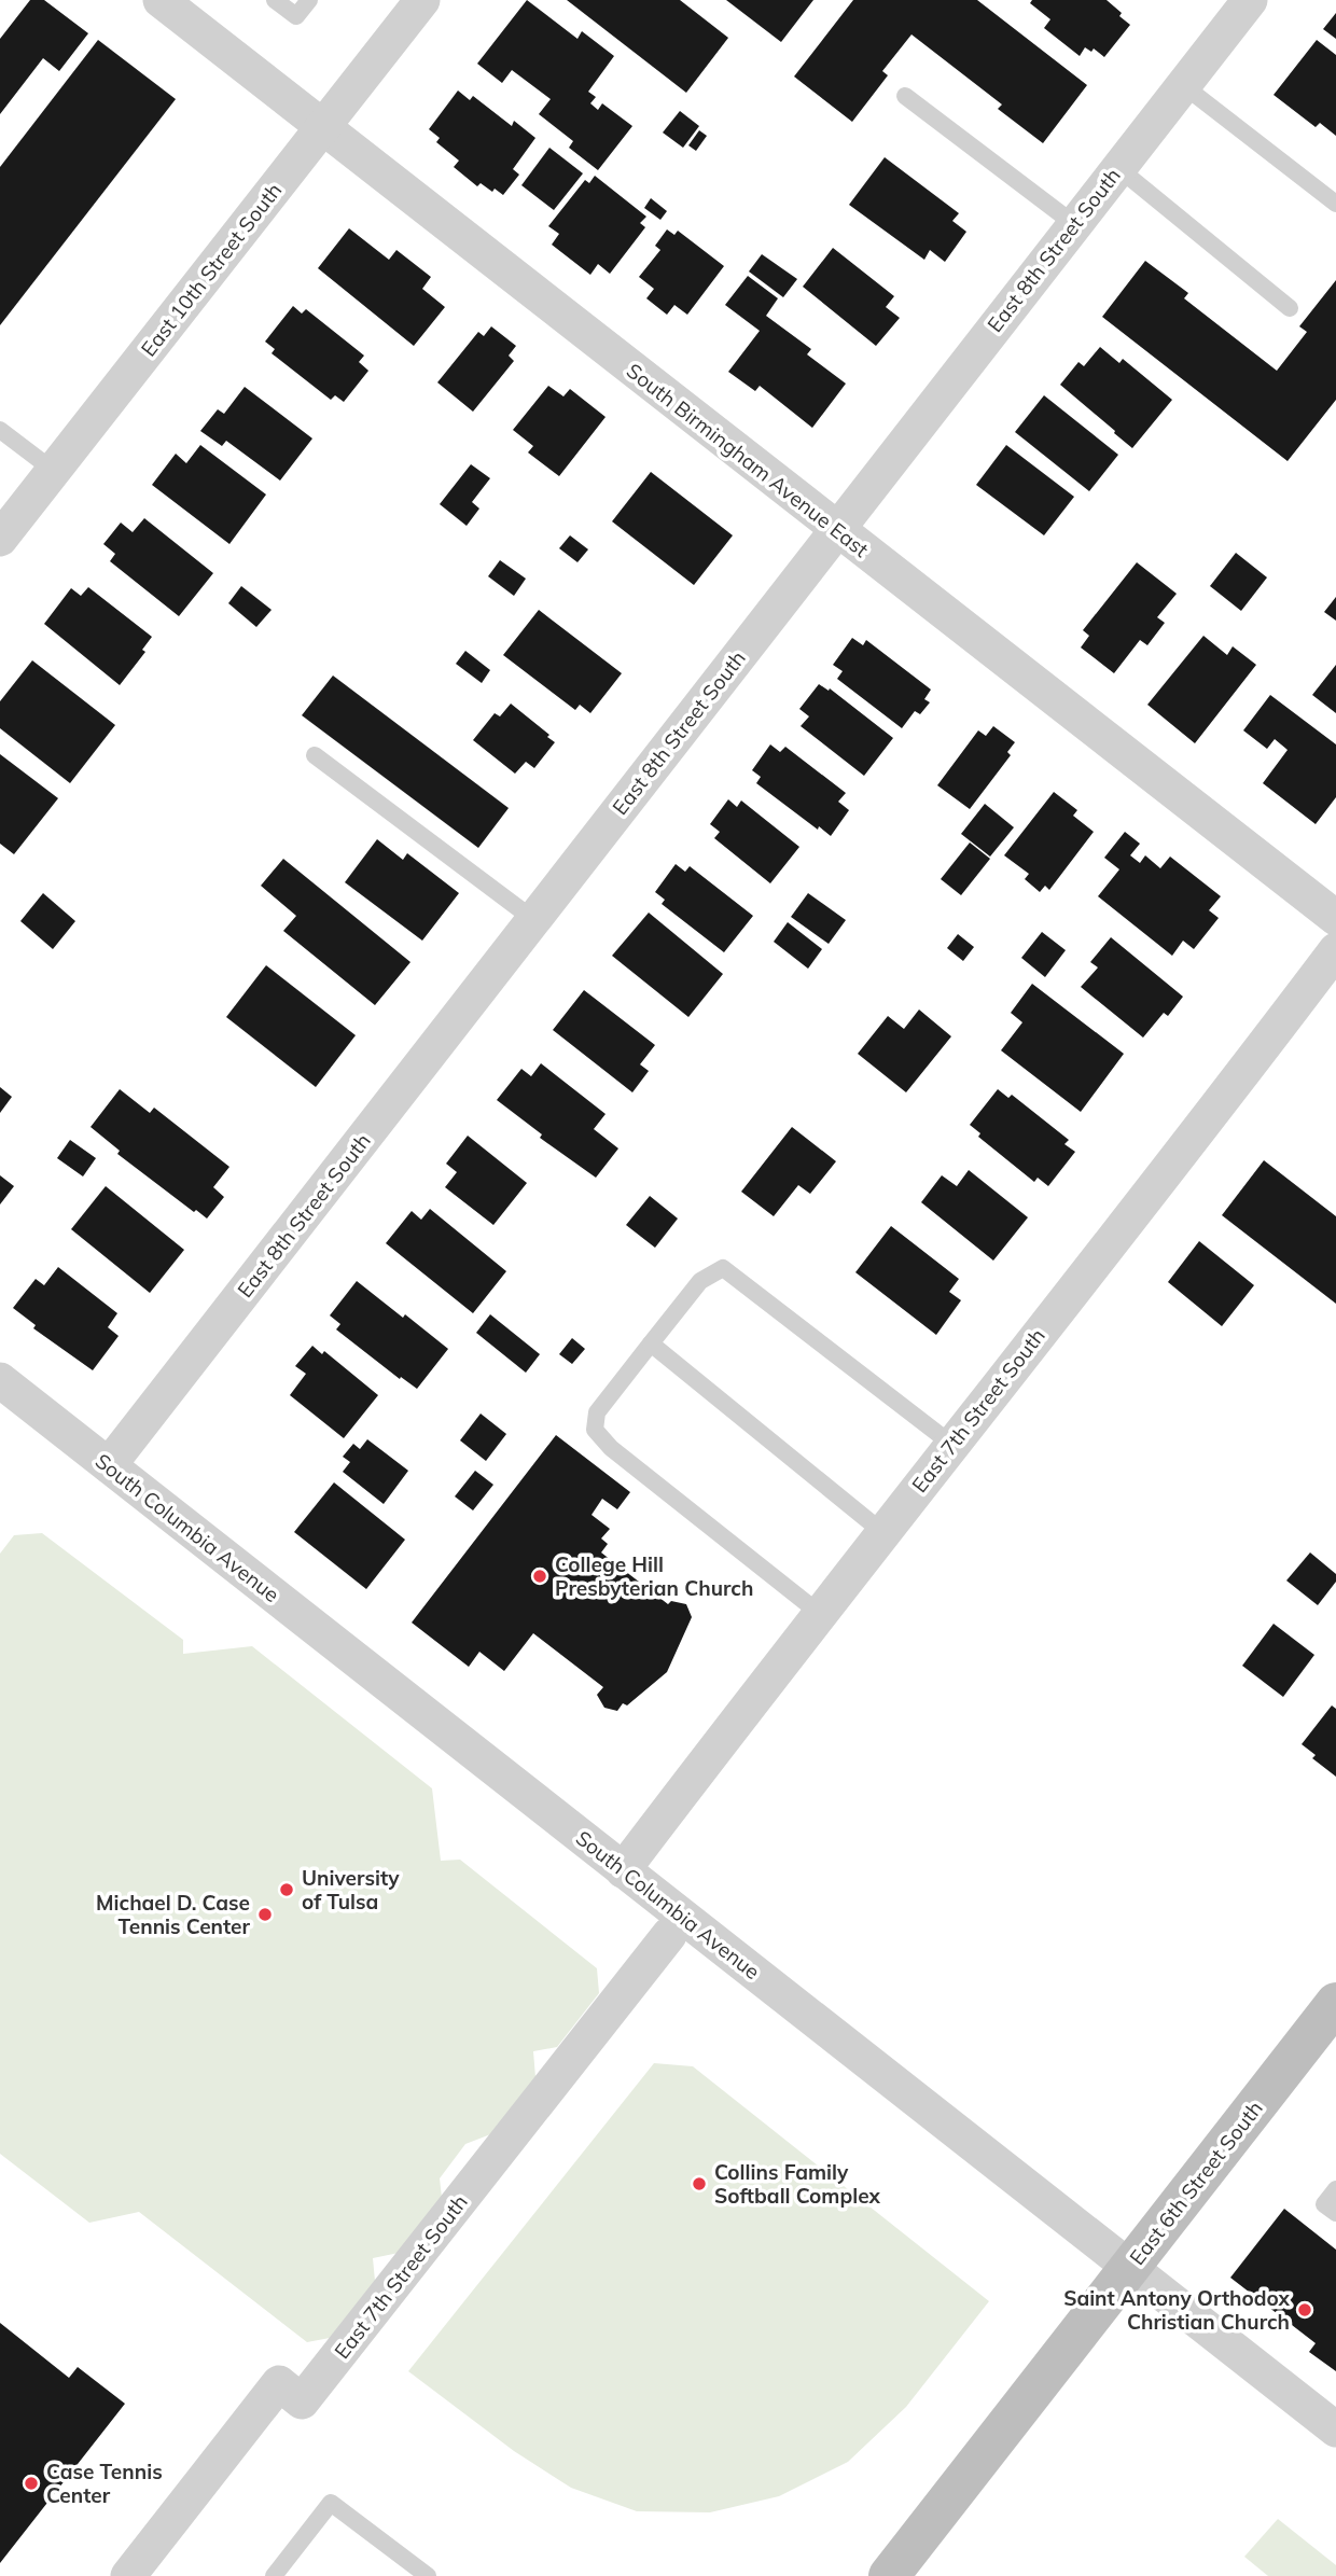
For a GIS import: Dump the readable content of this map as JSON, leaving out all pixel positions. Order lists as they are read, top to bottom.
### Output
{
  "streets": {
    "street": [
      "East 8th Street South",
      "East 10th Street South",
      "South Birmingham Avenue East",
      "East 7th Street South",
      "South Columbia Avenue",
      "East 6th Street South"
    ]
  },
  "crossings": [
    ["East 8th Street South", "South Birmingham Avenue East"],
    ["East 8th Street South", "South Columbia Avenue"],
    ["East 10th Street South", "South Birmingham Avenue East"],
    ["East 7th Street South", "South Columbia Avenue"],
    ["South Columbia Avenue", "East 6th Street South"]
  ],
  "places": [
    "College Hill Presbyterian Church",
    "University of Tulsa",
    "Michael D. Case Tennis Center",
    "Collins Family Softball Complex",
    "Saint Antony Orthodox Christian Church",
    "Case Tennis Center"
  ]
}
